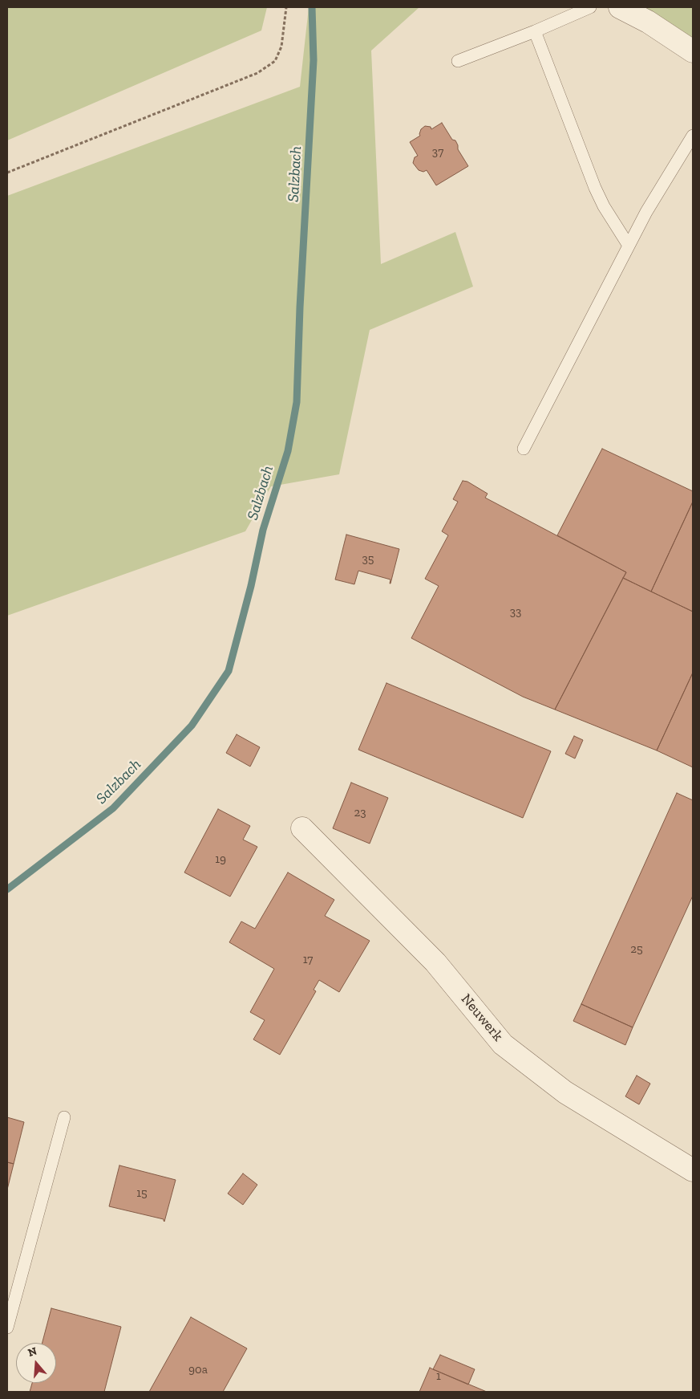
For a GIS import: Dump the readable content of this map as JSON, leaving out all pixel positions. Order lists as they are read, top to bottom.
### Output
{
  "streets": {
    "street": ["Neuwerk"]
  },
  "water": ["Salzbach"],
  "house_numbers": [
    "37",
    "35",
    "33",
    "23",
    "19",
    "25",
    "17",
    "15",
    "90a",
    "1"
  ],
  "north": "top"
}
